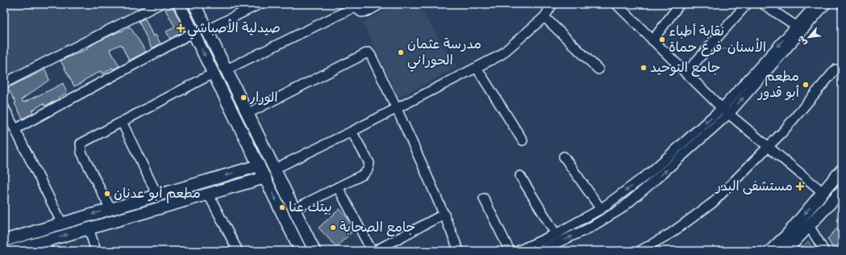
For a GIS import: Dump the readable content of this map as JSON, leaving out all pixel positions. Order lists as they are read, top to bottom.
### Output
{
  "places": {
    "health": ["صيدلية الأصباشي", "مستشفى البدر"],
    "other": [
      "نقابة أطباء الأسنان-فرع حماة",
      "مدرسة عثمان الحوراني",
      "جامع التوحيد",
      "مطعم أبو قدور",
      "الورار",
      "مطعم أبو عدنان",
      "بيتك عنا",
      "جامع الصحابة"
    ]
  },
  "north": "bottom left"
}
